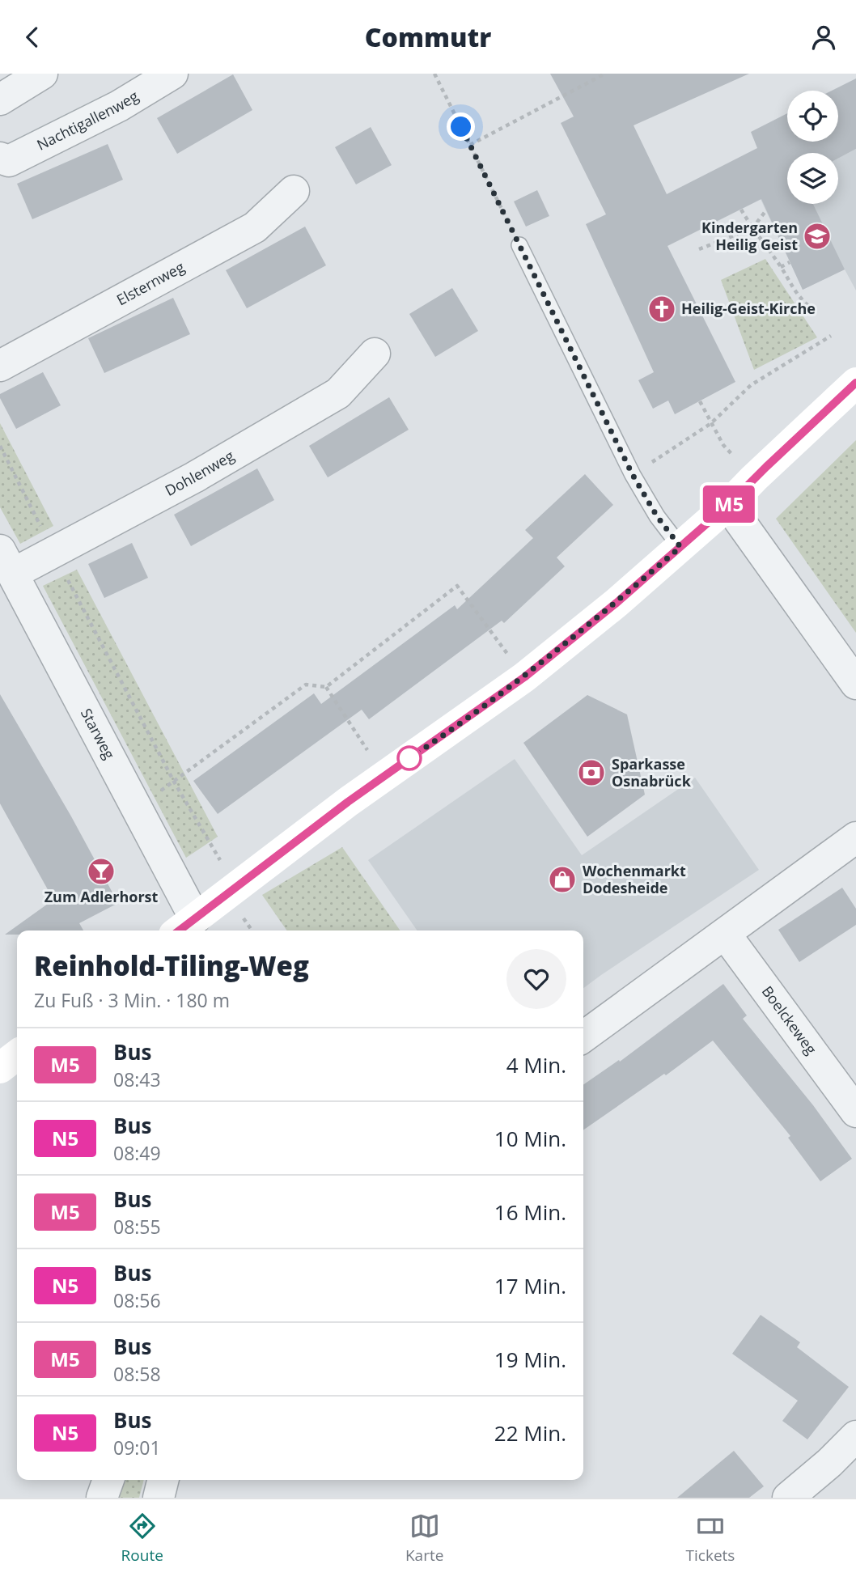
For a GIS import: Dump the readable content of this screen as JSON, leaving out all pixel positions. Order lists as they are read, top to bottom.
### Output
{
  "streets": {
    "street": [
      "Nachtigallenweg",
      "Elsternweg",
      "Dohlenweg",
      "Starweg",
      "Boelckeweg"
    ]
  },
  "crossings": [
    ["Dohlenweg", "Starweg"]
  ],
  "places": {
    "school or university": ["Kindergarten Heilig Geist"],
    "church": ["Heilig-Geist-Kirche"],
    "bank": ["Sparkasse Osnabrück"],
    "bar": ["Zum Adlerhorst"],
    "shop": ["Wochenmarkt Dodesheide"]
  },
  "lines": ["bus line M5"],
  "page": {
    "header": "Commutr",
    "on_map": "M5",
    "heading": ["Reinhold-Tiling-Weg", "Zu Fuß · 3 Min. · 180 m"],
    "list": [
      {
        "mark": "M5",
        "name": "Bus",
        "note": "08:43",
        "value": "4 Min."
      },
      {
        "mark": "N5",
        "name": "Bus",
        "note": "08:49",
        "value": "10 Min."
      },
      {
        "mark": "M5",
        "name": "Bus",
        "note": "08:55",
        "value": "16 Min."
      },
      {
        "mark": "N5",
        "name": "Bus",
        "note": "08:56",
        "value": "17 Min."
      },
      {
        "mark": "M5",
        "name": "Bus",
        "note": "08:58",
        "value": "19 Min."
      },
      {
        "mark": "N5",
        "name": "Bus",
        "note": "09:01",
        "value": "22 Min."
      }
    ],
    "tabs": ["Route", "Karte", "Tickets"]
  }
}
